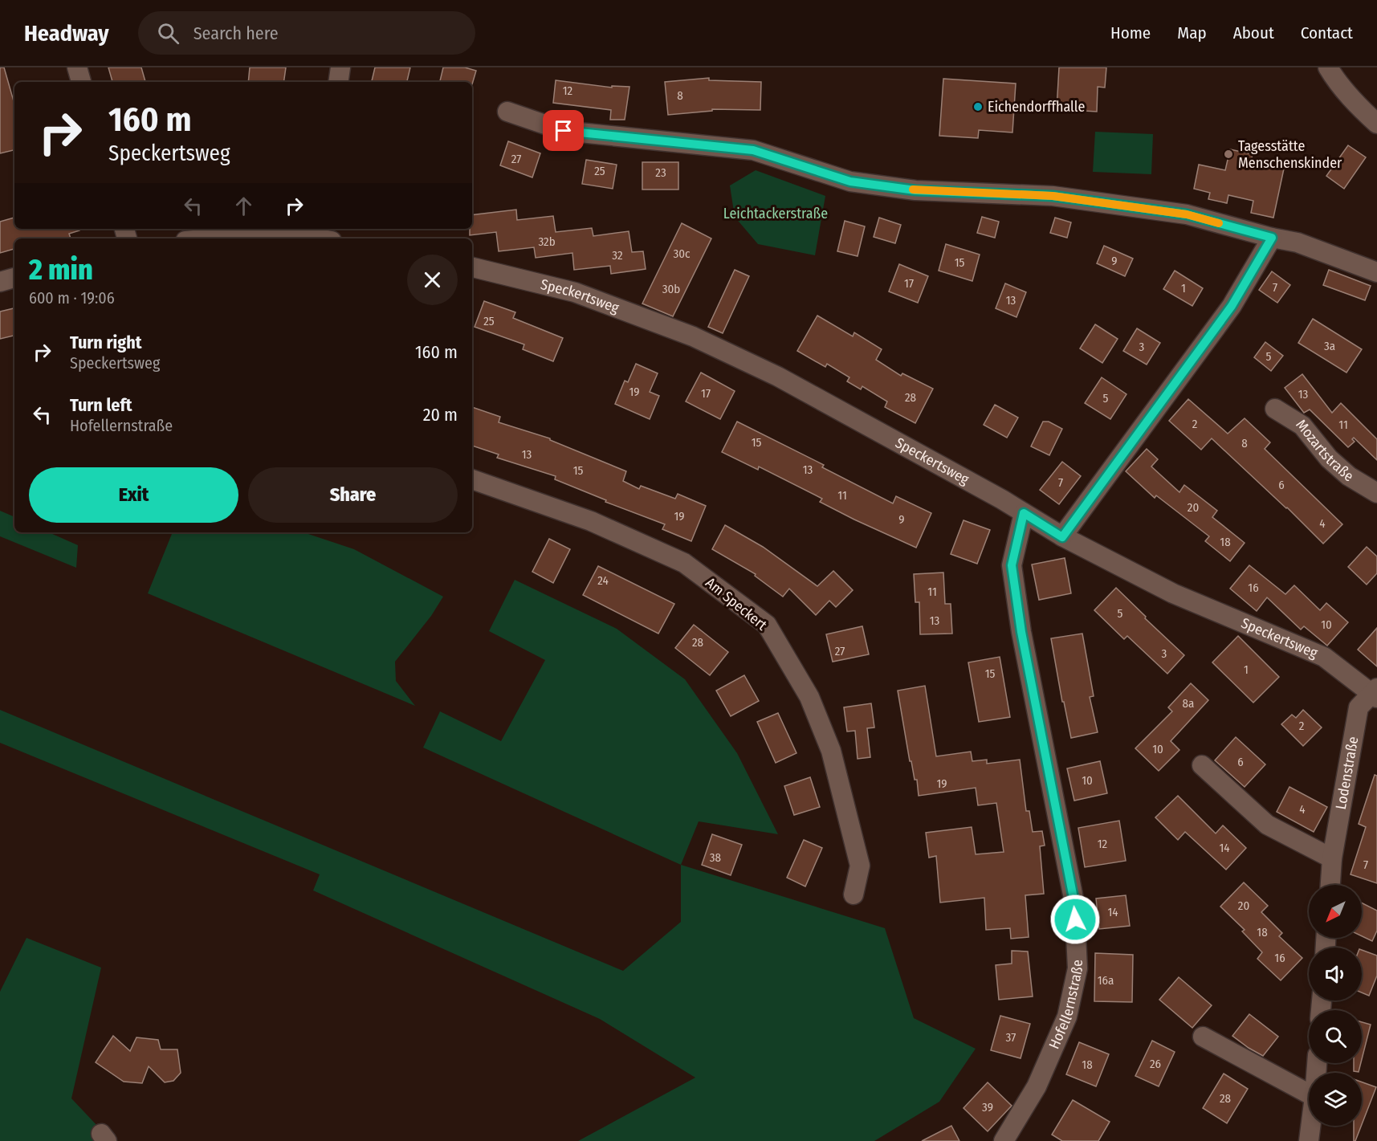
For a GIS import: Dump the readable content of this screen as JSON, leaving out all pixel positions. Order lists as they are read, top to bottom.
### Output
{
  "streets": {
    "street": [
      "Speckertsweg",
      "Mozartstraße",
      "Am Speckert",
      "Lodenstraße",
      "Hofellernstraße"
    ]
  },
  "crossings": [
    ["Speckertsweg", "Lodenstraße"],
    ["Speckertsweg", "Hofellernstraße"]
  ],
  "parks": ["Leichtackerstraße"],
  "places": ["Eichendorffhalle", "Tagesstätte Menschenskinder"],
  "house_numbers": [
    "12",
    "8",
    "27",
    "25",
    "23",
    "32b",
    "30c",
    "32",
    "9",
    "15",
    "17",
    "7",
    "1",
    "30b",
    "13",
    "25",
    "3a",
    "3",
    "5",
    "19",
    "17",
    "13",
    "28",
    "5",
    "2",
    "11",
    "15",
    "8",
    "13",
    "13",
    "15",
    "7",
    "6",
    "11",
    "20",
    "19",
    "9",
    "4",
    "18",
    "24",
    "16",
    "11",
    "5",
    "13",
    "10",
    "28",
    "27",
    "3",
    "1",
    "15",
    "8a",
    "2",
    "10",
    "6",
    "10",
    "19",
    "4",
    "12",
    "14",
    "38",
    "7",
    "20",
    "14",
    "18",
    "16",
    "16a",
    "37",
    "26",
    "18",
    "28",
    "39"
  ],
  "north": "bottom left",
  "page": {
    "header": "Headway",
    "search": "Search here",
    "nav": [
      "Home",
      "Map",
      "About",
      "Contact"
    ],
    "turn": ["160 m", "Speckertsweg"],
    "heading": ["2 min", "600 m · 19:06"],
    "list": [
      {
        "name": "Turn right",
        "note": "Speckertsweg",
        "value": "160 m"
      },
      {
        "name": "Turn left",
        "note": "Hofellernstraße",
        "value": "20 m"
      }
    ],
    "buttons": ["Exit", "Share"]
  }
}
